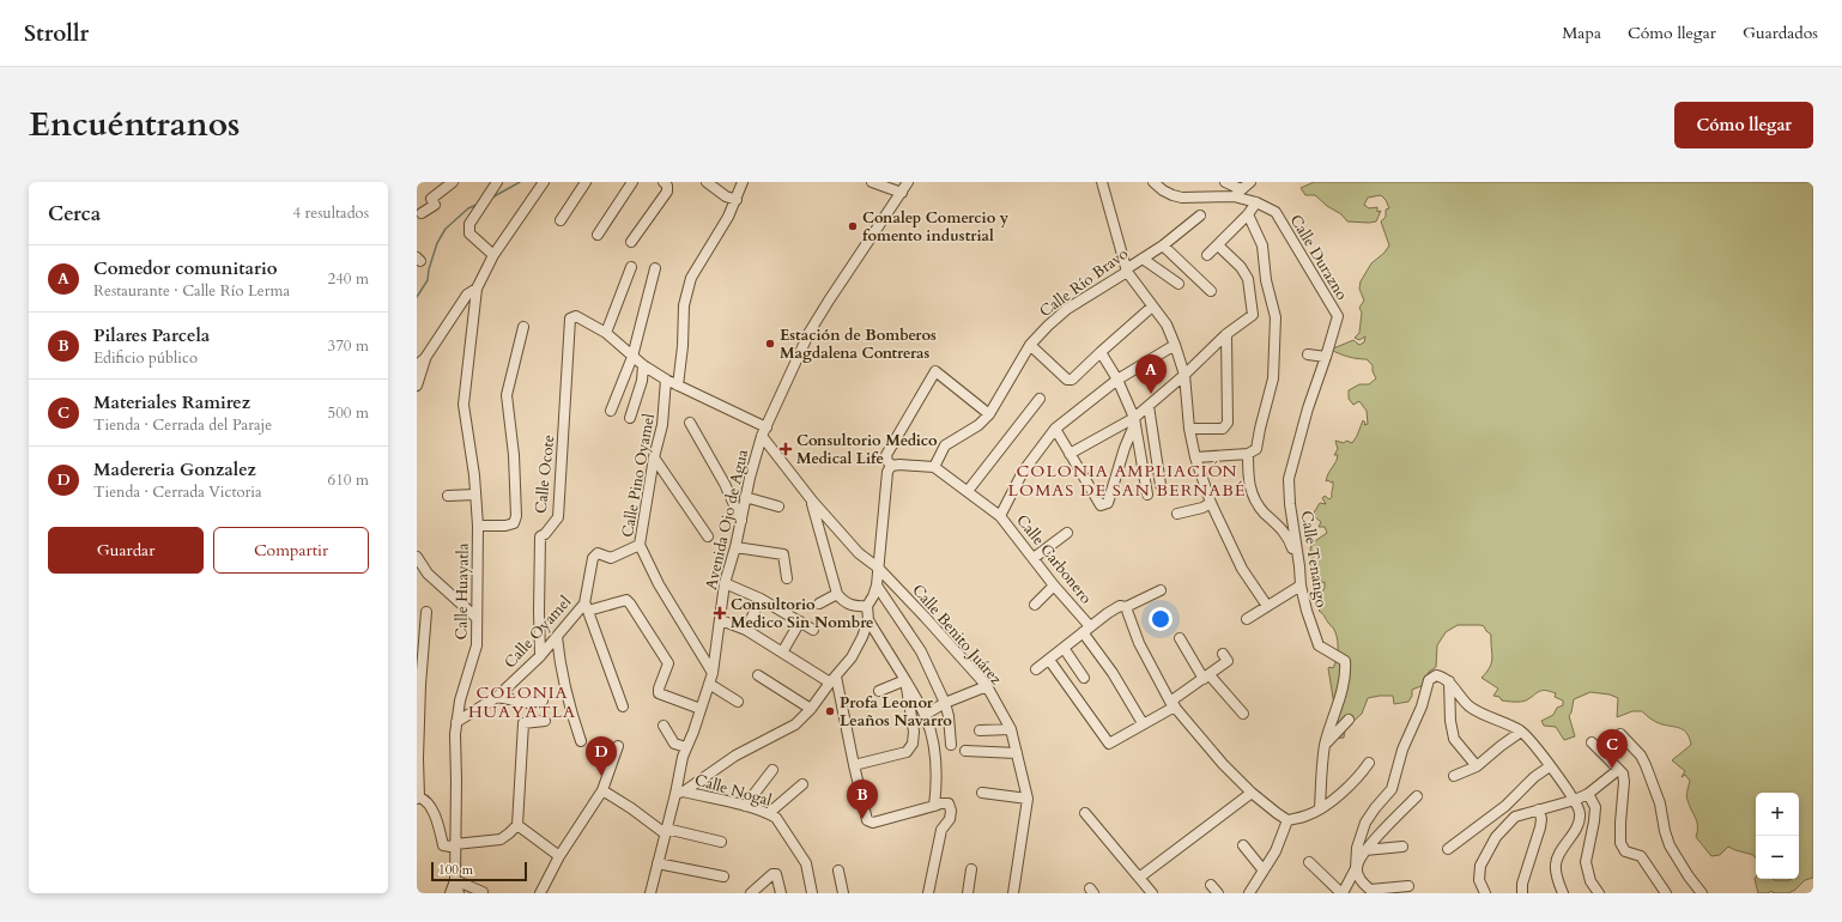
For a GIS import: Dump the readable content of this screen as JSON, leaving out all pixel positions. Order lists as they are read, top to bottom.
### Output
{
  "streets": {
    "street": [
      "Calle Durazno",
      "Calle Río Bravo",
      "Calle Ocote",
      "Calle Pino Oyamel",
      "Avenida Ojo de Agua",
      "Calle Carbonero",
      "Calle Tenango",
      "Calle Huayatla",
      "Calle Oyamel",
      "Calle Benito Juárez",
      "Calle Nogal"
    ]
  },
  "crossings": [
    ["Calle Durazno", "Calle Tenango"],
    ["Calle Río Bravo", "Calle Carbonero"],
    ["Calle Ocote", "Calle Oyamel"],
    ["Calle Pino Oyamel", "Avenida Ojo de Agua"],
    ["Calle Pino Oyamel", "Calle Oyamel"],
    ["Avenida Ojo de Agua", "Calle Nogal"],
    ["Calle Huayatla", "Calle Oyamel"]
  ],
  "districts": ["COLONIA AMPLIACIÓN LOMAS DE SAN BERNABÉ", "COLONIA HUAYATLA"],
  "places": {
    "other": ["Conalep Comercio y fomento industrial", "Estación de Bomberos Magdalena Contreras", "Profa Leonor Leaños Navarro"],
    "health": ["Consultorio Medico Medical Life", "Consultorio Medico Sin Nombre"]
  },
  "scale_bar": "100 m",
  "page": {
    "header": "Strollr",
    "nav": ["Mapa", "Cómo llegar", "Guardados"],
    "title": "Encuéntranos",
    "buttons": [
      "Cómo llegar",
      ["Guardar", "Compartir"]
    ],
    "heading": ["Cerca", "4 resultados"],
    "list": [
      {
        "mark": "A",
        "name": "Comedor comunitario",
        "note": "Restaurante · Calle Río Lerma",
        "value": "240 m"
      },
      {
        "mark": "B",
        "name": "Pilares Parcela",
        "note": "Edificio público",
        "value": "370 m"
      },
      {
        "mark": "C",
        "name": "Materiales Ramirez",
        "note": "Tienda · Cerrada del Paraje",
        "value": "500 m"
      },
      {
        "mark": "D",
        "name": "Madereria Gonzalez",
        "note": "Tienda · Cerrada Victoria",
        "value": "610 m"
      }
    ],
    "pins": [
      "A",
      "C",
      "D",
      "B"
    ],
    "map_buttons": ["+", "−"],
    "scale": "100 m"
  }
}
